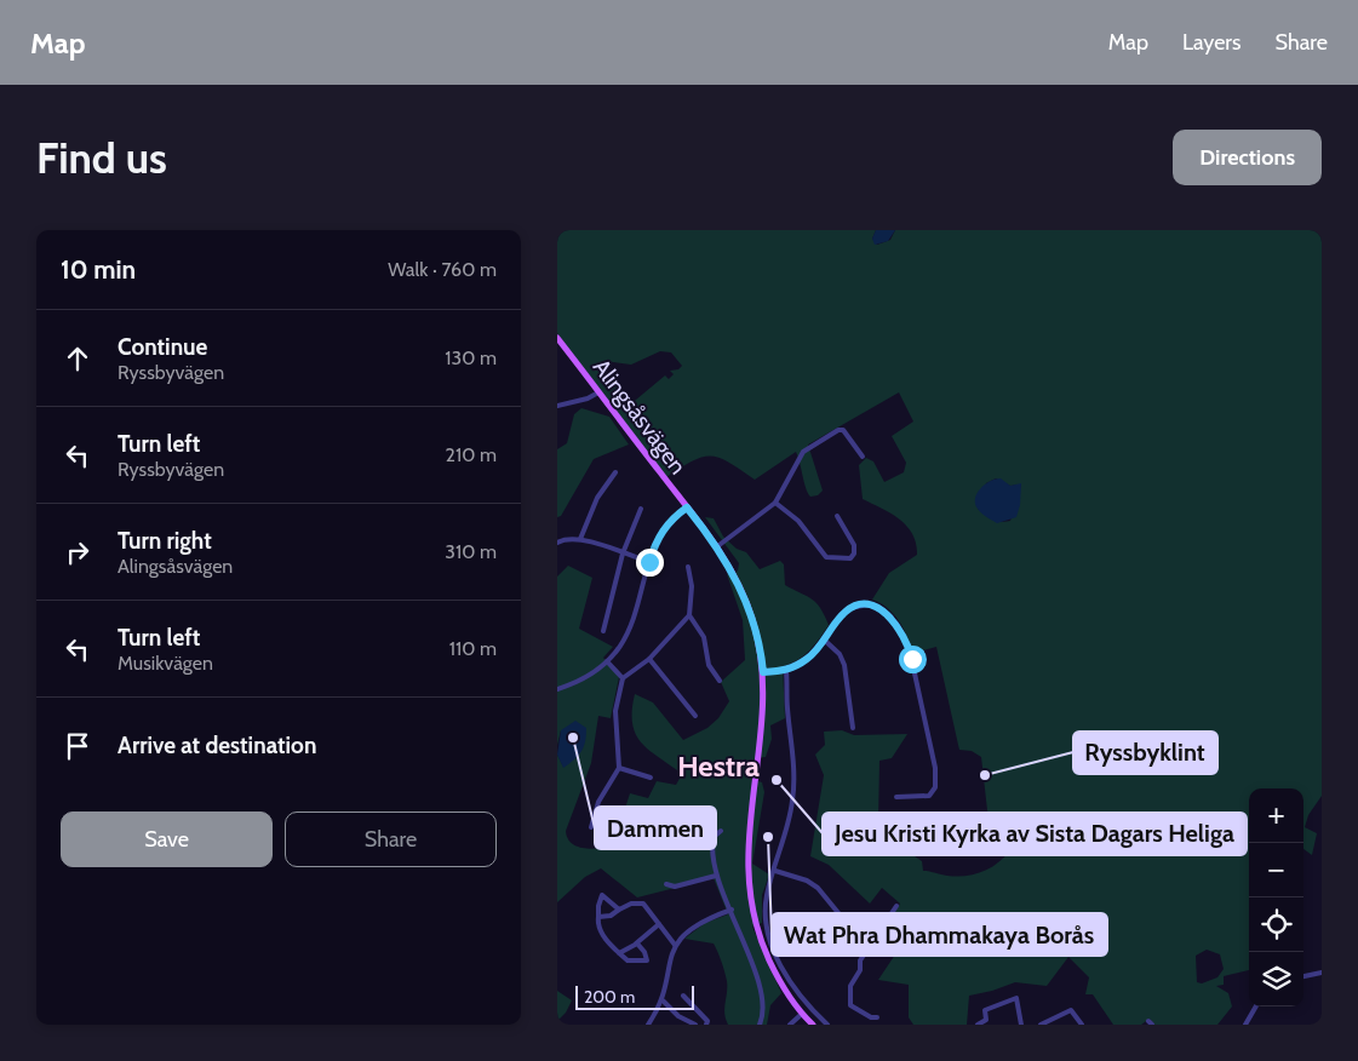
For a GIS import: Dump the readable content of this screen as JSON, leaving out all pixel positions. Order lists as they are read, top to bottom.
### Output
{
  "streets": {
    "main road": ["Alingsåsvägen"]
  },
  "districts": ["Hestra"],
  "places": [
    "Dammen",
    "Ryssbyklint",
    "Jesu Kristi Kyrka av Sista Dagars Heliga",
    "Wat Phra Dhammakaya Borås"
  ],
  "scale_bar": "200 m",
  "page": {
    "header": "Map",
    "nav": ["Map", "Layers", "Share"],
    "buttons": [
      "Directions",
      ["Save", "Share"]
    ],
    "title": "Find us",
    "heading": ["10 min", "Walk · 760 m"],
    "list": [
      ["Continue", "Ryssbyvägen", "130 m"],
      ["Turn left", "Ryssbyvägen", "210 m"],
      ["Turn right", "Alingsåsvägen", "310 m"],
      ["Turn left", "Musikvägen", "110 m"],
      "Arrive at destination"
    ],
    "map_buttons": ["+", "−"],
    "scale": "200 m"
  }
}
